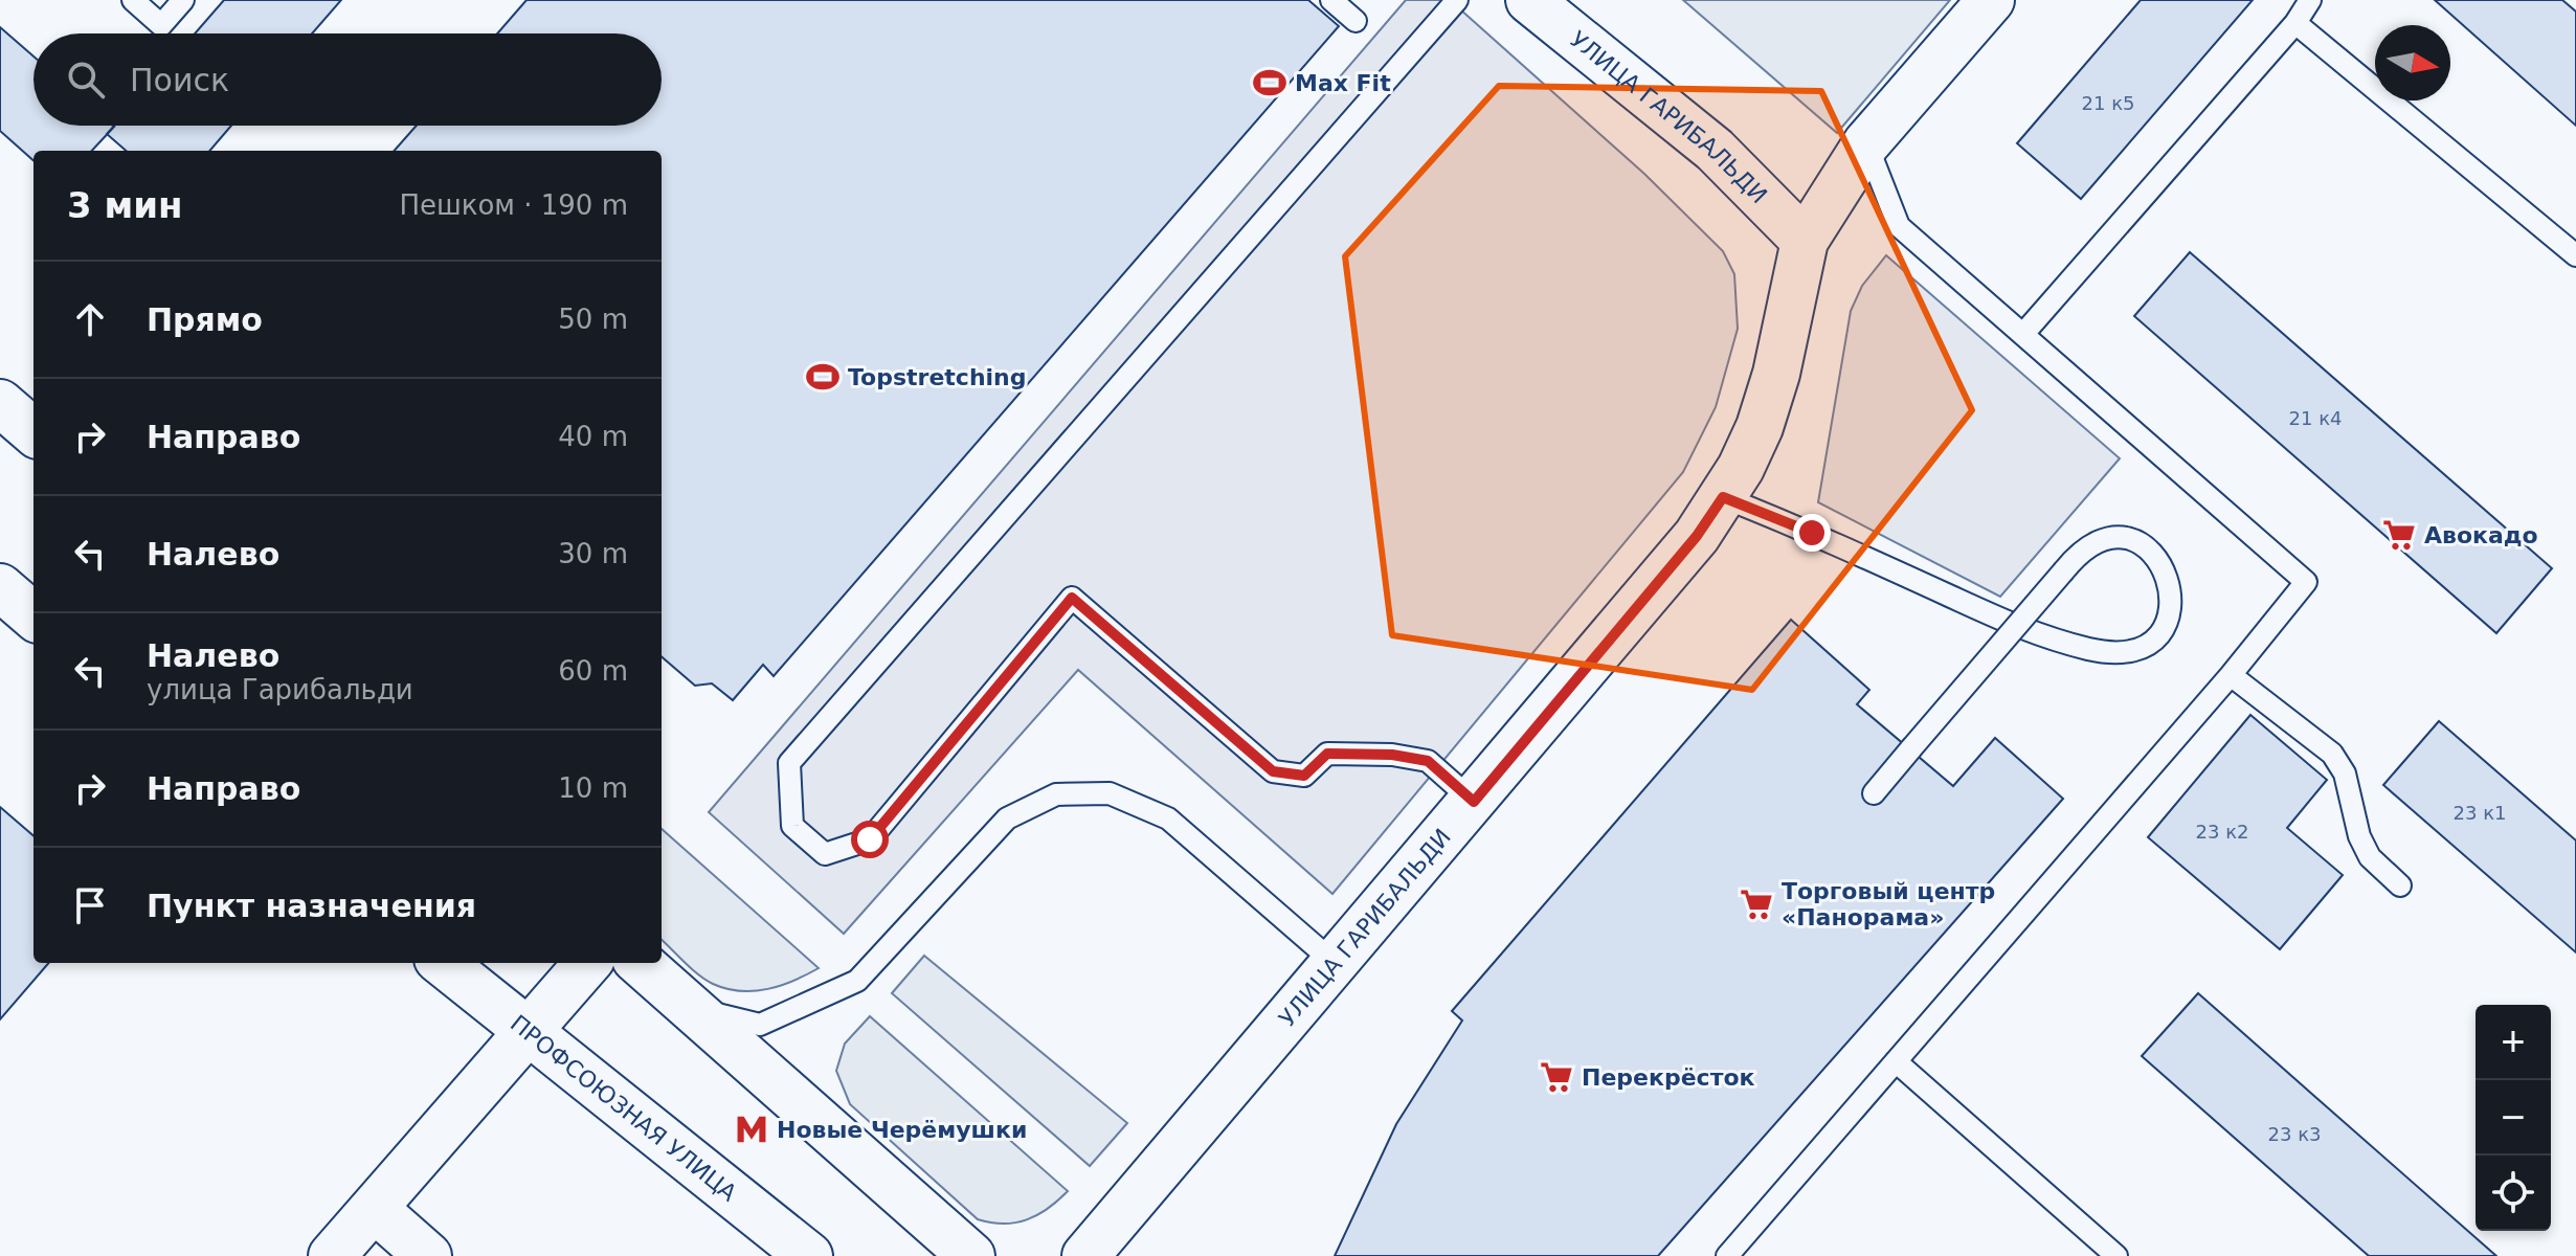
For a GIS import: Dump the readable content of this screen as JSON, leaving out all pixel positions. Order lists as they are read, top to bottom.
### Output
{
  "streets": {
    "street": ["УЛИЦА ГАРИБАЛЬДИ", "ПРОФСОЮЗНАЯ УЛИЦА"]
  },
  "places": {
    "sports": ["Max Fit", "Topstretching"],
    "supermarket": ["Авокадо", "Торговый центр «Панорама»", "Перекрёсток"],
    "metro station": ["Новые Черёмушки"]
  },
  "house_numbers": [
    "21 к5",
    "21 к4",
    "23 к1",
    "23 к2",
    "23 к3"
  ],
  "north": "right",
  "page": {
    "search": "Поиск",
    "heading": ["3 мин", "Пешком · 190 m"],
    "list": [
      ["Прямо", "50 m"],
      ["Направо", "40 m"],
      ["Налево", "30 m"],
      ["Налево", "улица Гарибальди", "60 m"],
      ["Направо", "10 m"],
      "Пункт назначения"
    ],
    "map_buttons": ["+", "−"]
  }
}
